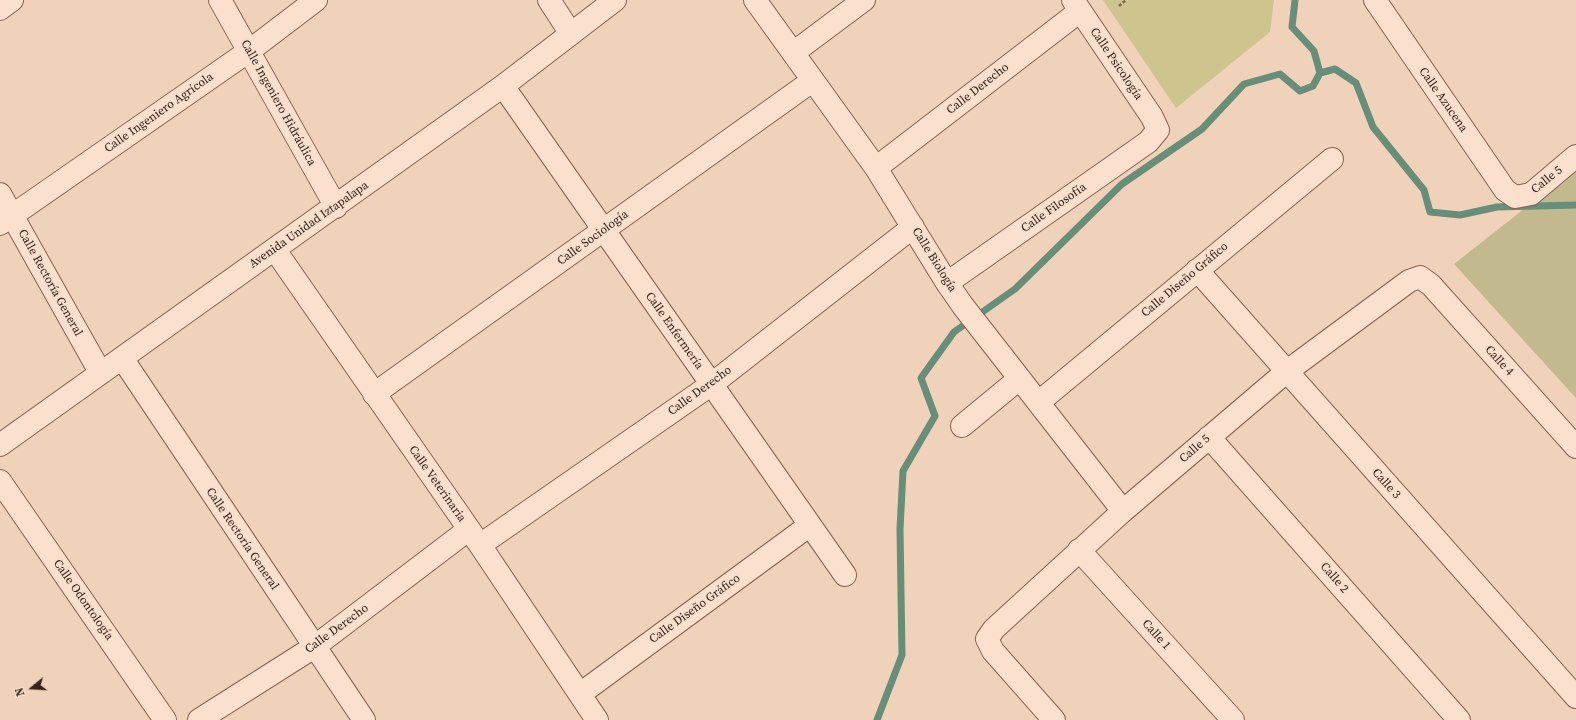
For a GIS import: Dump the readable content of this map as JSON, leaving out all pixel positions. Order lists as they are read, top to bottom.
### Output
{
  "streets": {
    "street": [
      "Calle Psicología",
      "Calle Derecho",
      "Calle Azucena",
      "Calle Ingeniero Hidráulica",
      "Calle Ingeniero Agrícola",
      "Calle 5",
      "Calle Filosofía",
      "Avenida Unidad Iztapalapa",
      "Calle Sociología",
      "Calle Biología",
      "Calle Diseño Gráfico",
      "Calle Rectoría General",
      "Calle Enfermería",
      "Calle 4",
      "Calle Veterinaria",
      "Calle 3",
      "Calle 2",
      "Calle Odontología",
      "Calle 1"
    ]
  },
  "crossings": [
    ["Calle Psicología", "Calle Derecho"],
    ["Calle Psicología", "Calle Filosofía"],
    ["Calle Derecho", "Calle Biología"],
    ["Calle Derecho", "Calle Rectoría General"],
    ["Calle Derecho", "Calle Enfermería"],
    ["Calle Derecho", "Calle Veterinaria"],
    ["Calle Azucena", "Calle 5"],
    ["Calle Ingeniero Hidráulica", "Calle Ingeniero Agrícola"],
    ["Calle Ingeniero Hidráulica", "Avenida Unidad Iztapalapa"],
    ["Calle Ingeniero Agrícola", "Calle Rectoría General"],
    ["Calle 5", "Calle Biología"],
    ["Calle 5", "Calle 4"],
    ["Calle 5", "Calle 3"],
    ["Calle 5", "Calle 2"],
    ["Calle 5", "Calle 1"],
    ["Calle Filosofía", "Calle Biología"],
    ["Avenida Unidad Iztapalapa", "Calle Rectoría General"],
    ["Avenida Unidad Iztapalapa", "Calle Enfermería"],
    ["Avenida Unidad Iztapalapa", "Calle Veterinaria"],
    ["Calle Sociología", "Calle Biología"],
    ["Calle Sociología", "Calle Enfermería"],
    ["Calle Sociología", "Calle Veterinaria"],
    ["Calle Biología", "Calle Diseño Gráfico"],
    ["Calle Diseño Gráfico", "Calle Enfermería"],
    ["Calle Diseño Gráfico", "Calle Veterinaria"],
    ["Calle Diseño Gráfico", "Calle 3"]
  ],
  "north": "left"
}
